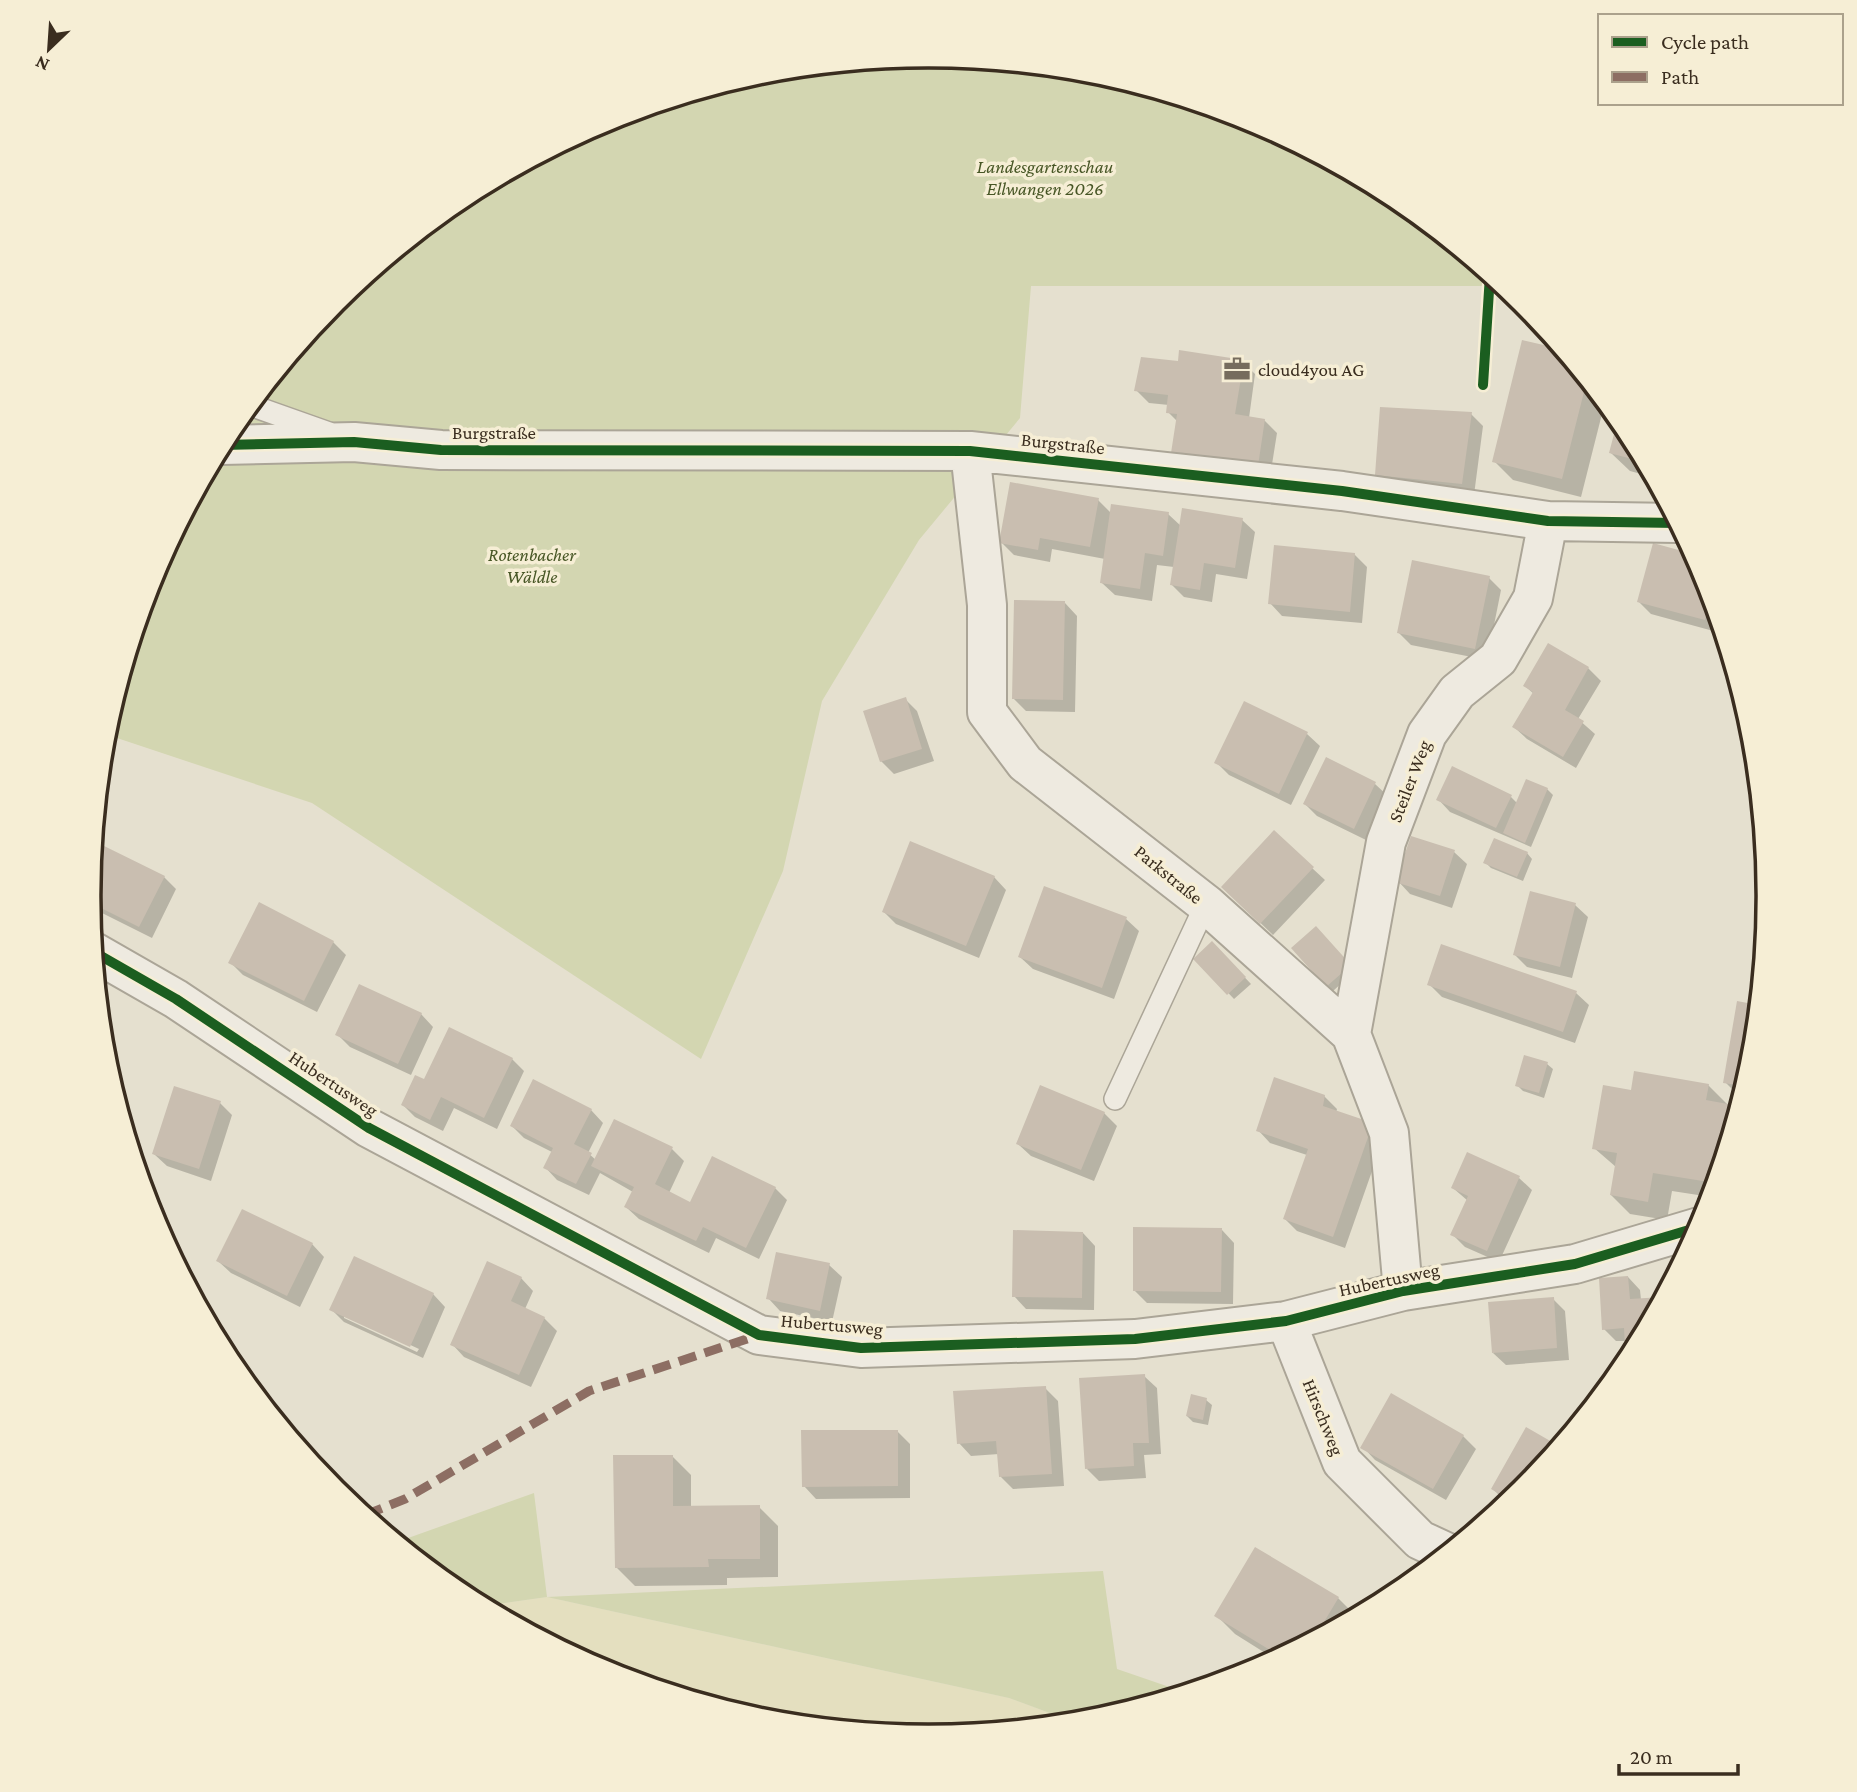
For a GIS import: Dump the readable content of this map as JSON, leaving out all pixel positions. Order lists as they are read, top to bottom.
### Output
{
  "streets": {
    "street": [
      "Burgstraße",
      "Steiler Weg",
      "Parkstraße",
      "Hubertusweg",
      "Hirschweg"
    ]
  },
  "crossings": [
    ["Burgstraße", "Steiler Weg"],
    ["Burgstraße", "Parkstraße"],
    ["Steiler Weg", "Parkstraße"],
    ["Parkstraße", "Hubertusweg"],
    ["Hubertusweg", "Hirschweg"]
  ],
  "parks": ["Landesgartenschau Ellwangen 2026", "Rotenbacher Wäldle"],
  "places": {
    "office": ["cloud4you AG"]
  },
  "legend": ["Cycle path", "Path"],
  "scale_bar": "20 m",
  "north": "bottom left"
}
